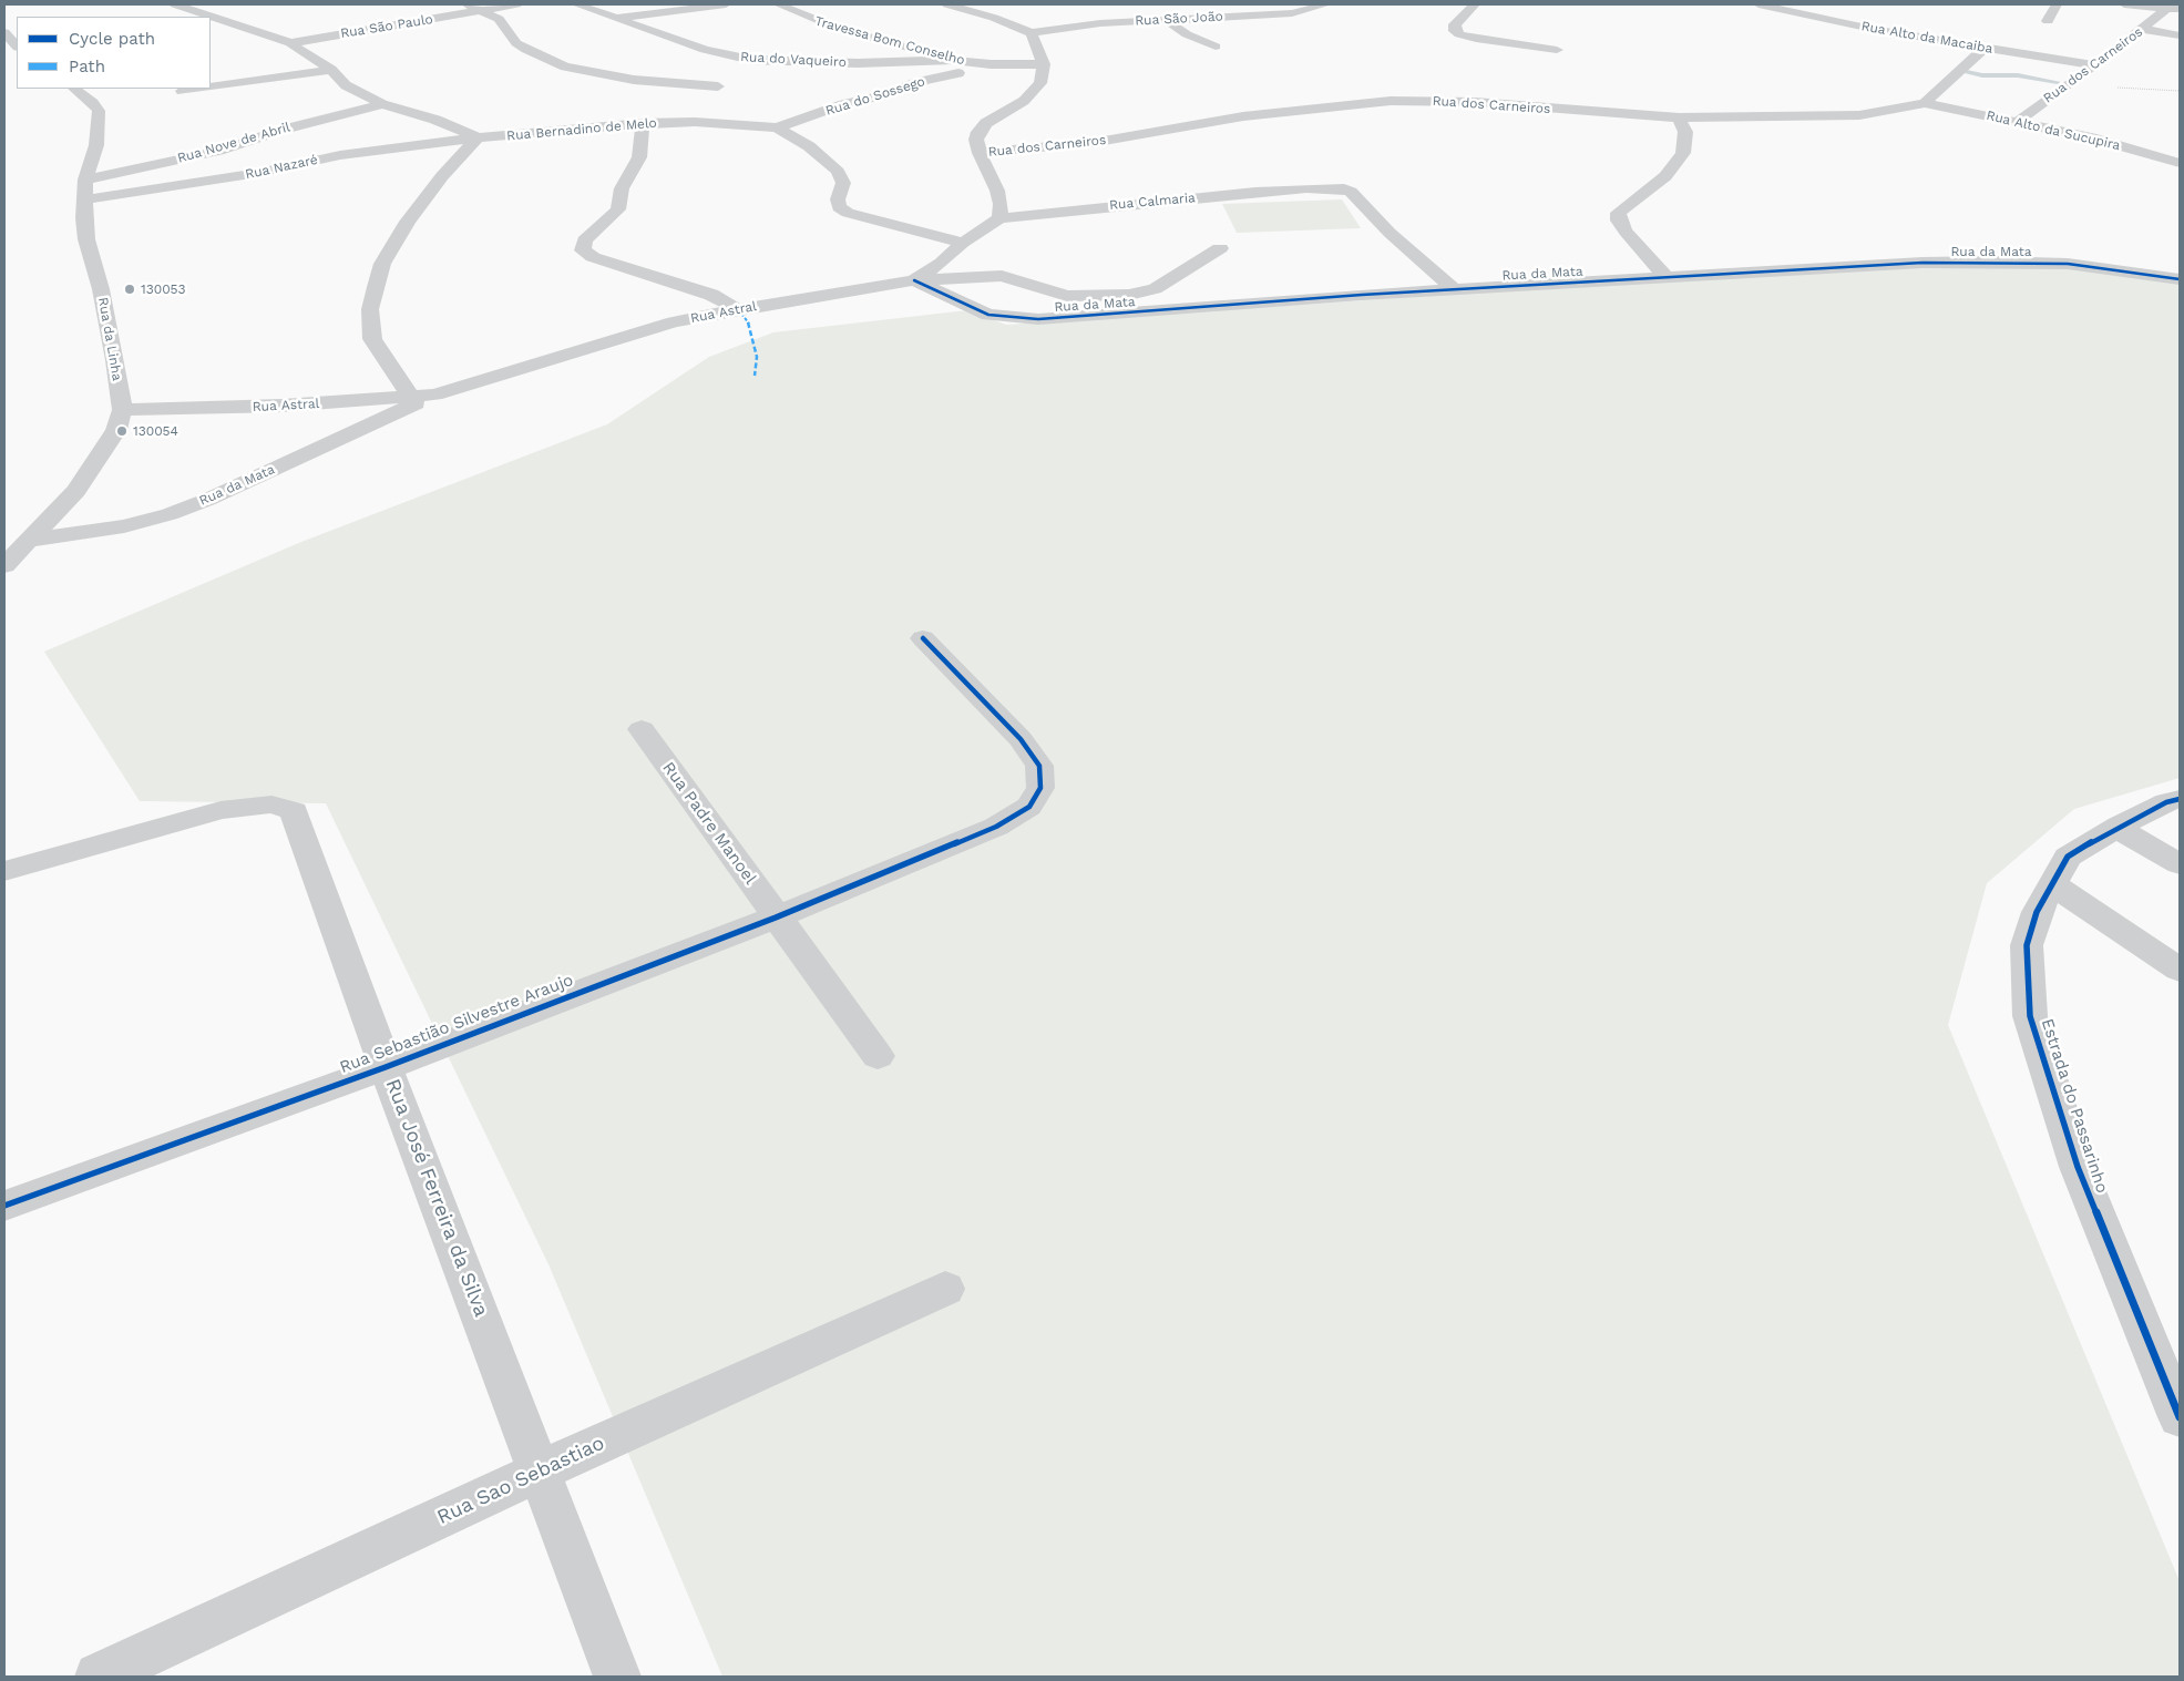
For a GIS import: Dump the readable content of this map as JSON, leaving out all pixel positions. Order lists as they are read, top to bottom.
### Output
{
  "streets": {
    "street": [
      "Rua São João",
      "Rua São Paulo",
      "Rua Alto da Macaiba",
      "Travessa Bom Conselho",
      "Rua do Vaqueiro",
      "Rua dos Carneiros",
      "Rua do Sossego",
      "Rua Bernadino de Melo",
      "Rua Alto da Sucupira",
      "Rua Nove de Abril",
      "Rua Nazaré",
      "Rua Calmaria",
      "Rua da Mata",
      "Rua Astral",
      "Rua da Linha",
      "Rua Padre Manoel",
      "Rua Sebastião Silvestre Araujo",
      "Estrada do Passarinho",
      "Rua José Ferreira da Silva",
      "Rua Sao Sebastiao"
    ]
  },
  "crossings": [
    ["Rua São Paulo", "Rua Bernadino de Melo"],
    ["Rua Alto da Macaiba", "Rua dos Carneiros"],
    ["Travessa Bom Conselho", "Rua do Vaqueiro"],
    ["Travessa Bom Conselho", "Rua do Sossego"],
    ["Rua dos Carneiros", "Rua Alto da Sucupira"],
    ["Rua do Sossego", "Rua Bernadino de Melo"],
    ["Rua Bernadino de Melo", "Rua Nove de Abril"],
    ["Rua Bernadino de Melo", "Rua Nazaré"],
    ["Rua Bernadino de Melo", "Rua Astral"],
    ["Rua Nove de Abril", "Rua da Linha"],
    ["Rua Nazaré", "Rua da Linha"],
    ["Rua Calmaria", "Rua da Mata"],
    ["Rua Calmaria", "Rua Astral"],
    ["Rua da Mata", "Rua Astral"],
    ["Rua da Mata", "Rua da Linha"],
    ["Rua Astral", "Rua da Linha"],
    ["Rua Padre Manoel", "Rua Sebastião Silvestre Araujo"],
    ["Rua Sebastião Silvestre Araujo", "Rua José Ferreira da Silva"],
    ["Rua José Ferreira da Silva", "Rua Sao Sebastiao"]
  ],
  "places": ["130053", "130054"],
  "legend": ["Cycle path", "Path"]
}
